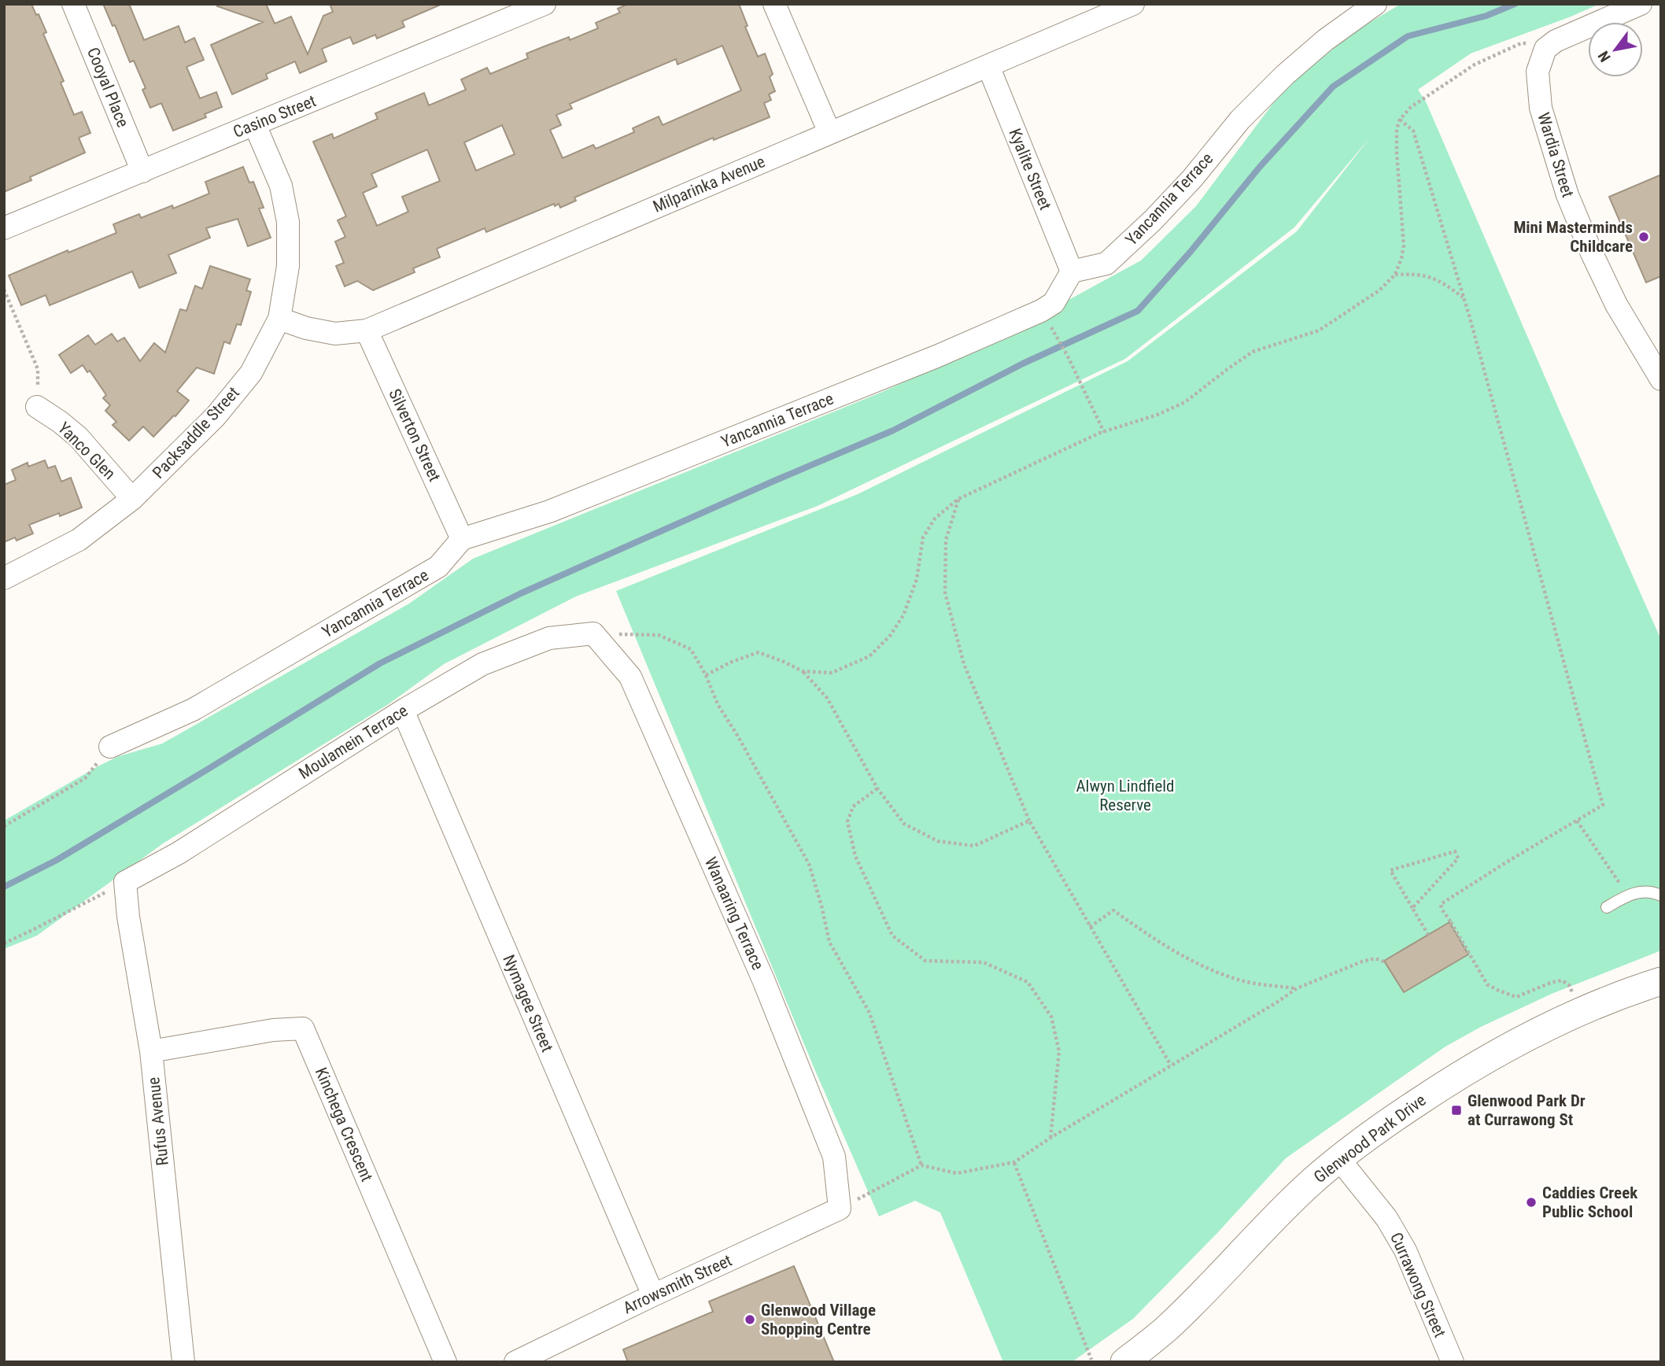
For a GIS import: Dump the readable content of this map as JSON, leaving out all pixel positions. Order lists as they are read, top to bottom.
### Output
{
  "streets": {
    "street": [
      "Cooyal Place",
      "Casino Street",
      "Wardia Street",
      "Kyalite Street",
      "Milparinka Avenue",
      "Yancannia Terrace",
      "Packsaddle Street",
      "Silverton Street",
      "Yanco Glen",
      "Moulamein Terrace",
      "Wanaaring Terrace",
      "Nymagee Street",
      "Rufus Avenue",
      "Kinchega Crescent",
      "Glenwood Park Drive",
      "Arrowsmith Street",
      "Currawong Street"
    ]
  },
  "crossings": [
    ["Cooyal Place", "Casino Street"],
    ["Casino Street", "Packsaddle Street"],
    ["Kyalite Street", "Milparinka Avenue"],
    ["Kyalite Street", "Yancannia Terrace"],
    ["Milparinka Avenue", "Packsaddle Street"],
    ["Milparinka Avenue", "Silverton Street"],
    ["Yancannia Terrace", "Silverton Street"],
    ["Packsaddle Street", "Yanco Glen"],
    ["Moulamein Terrace", "Wanaaring Terrace"],
    ["Moulamein Terrace", "Nymagee Street"],
    ["Moulamein Terrace", "Rufus Avenue"],
    ["Wanaaring Terrace", "Arrowsmith Street"],
    ["Nymagee Street", "Arrowsmith Street"],
    ["Rufus Avenue", "Kinchega Crescent"],
    ["Glenwood Park Drive", "Currawong Street"]
  ],
  "parks": ["Alwyn Lindfield Reserve"],
  "places": {
    "other": ["Mini Masterminds Childcare", "Caddies Creek Public School", "Glenwood Village Shopping Centre"],
    "transit": ["Glenwood Park Dr at Currawong St"]
  },
  "north": "bottom left"
}
